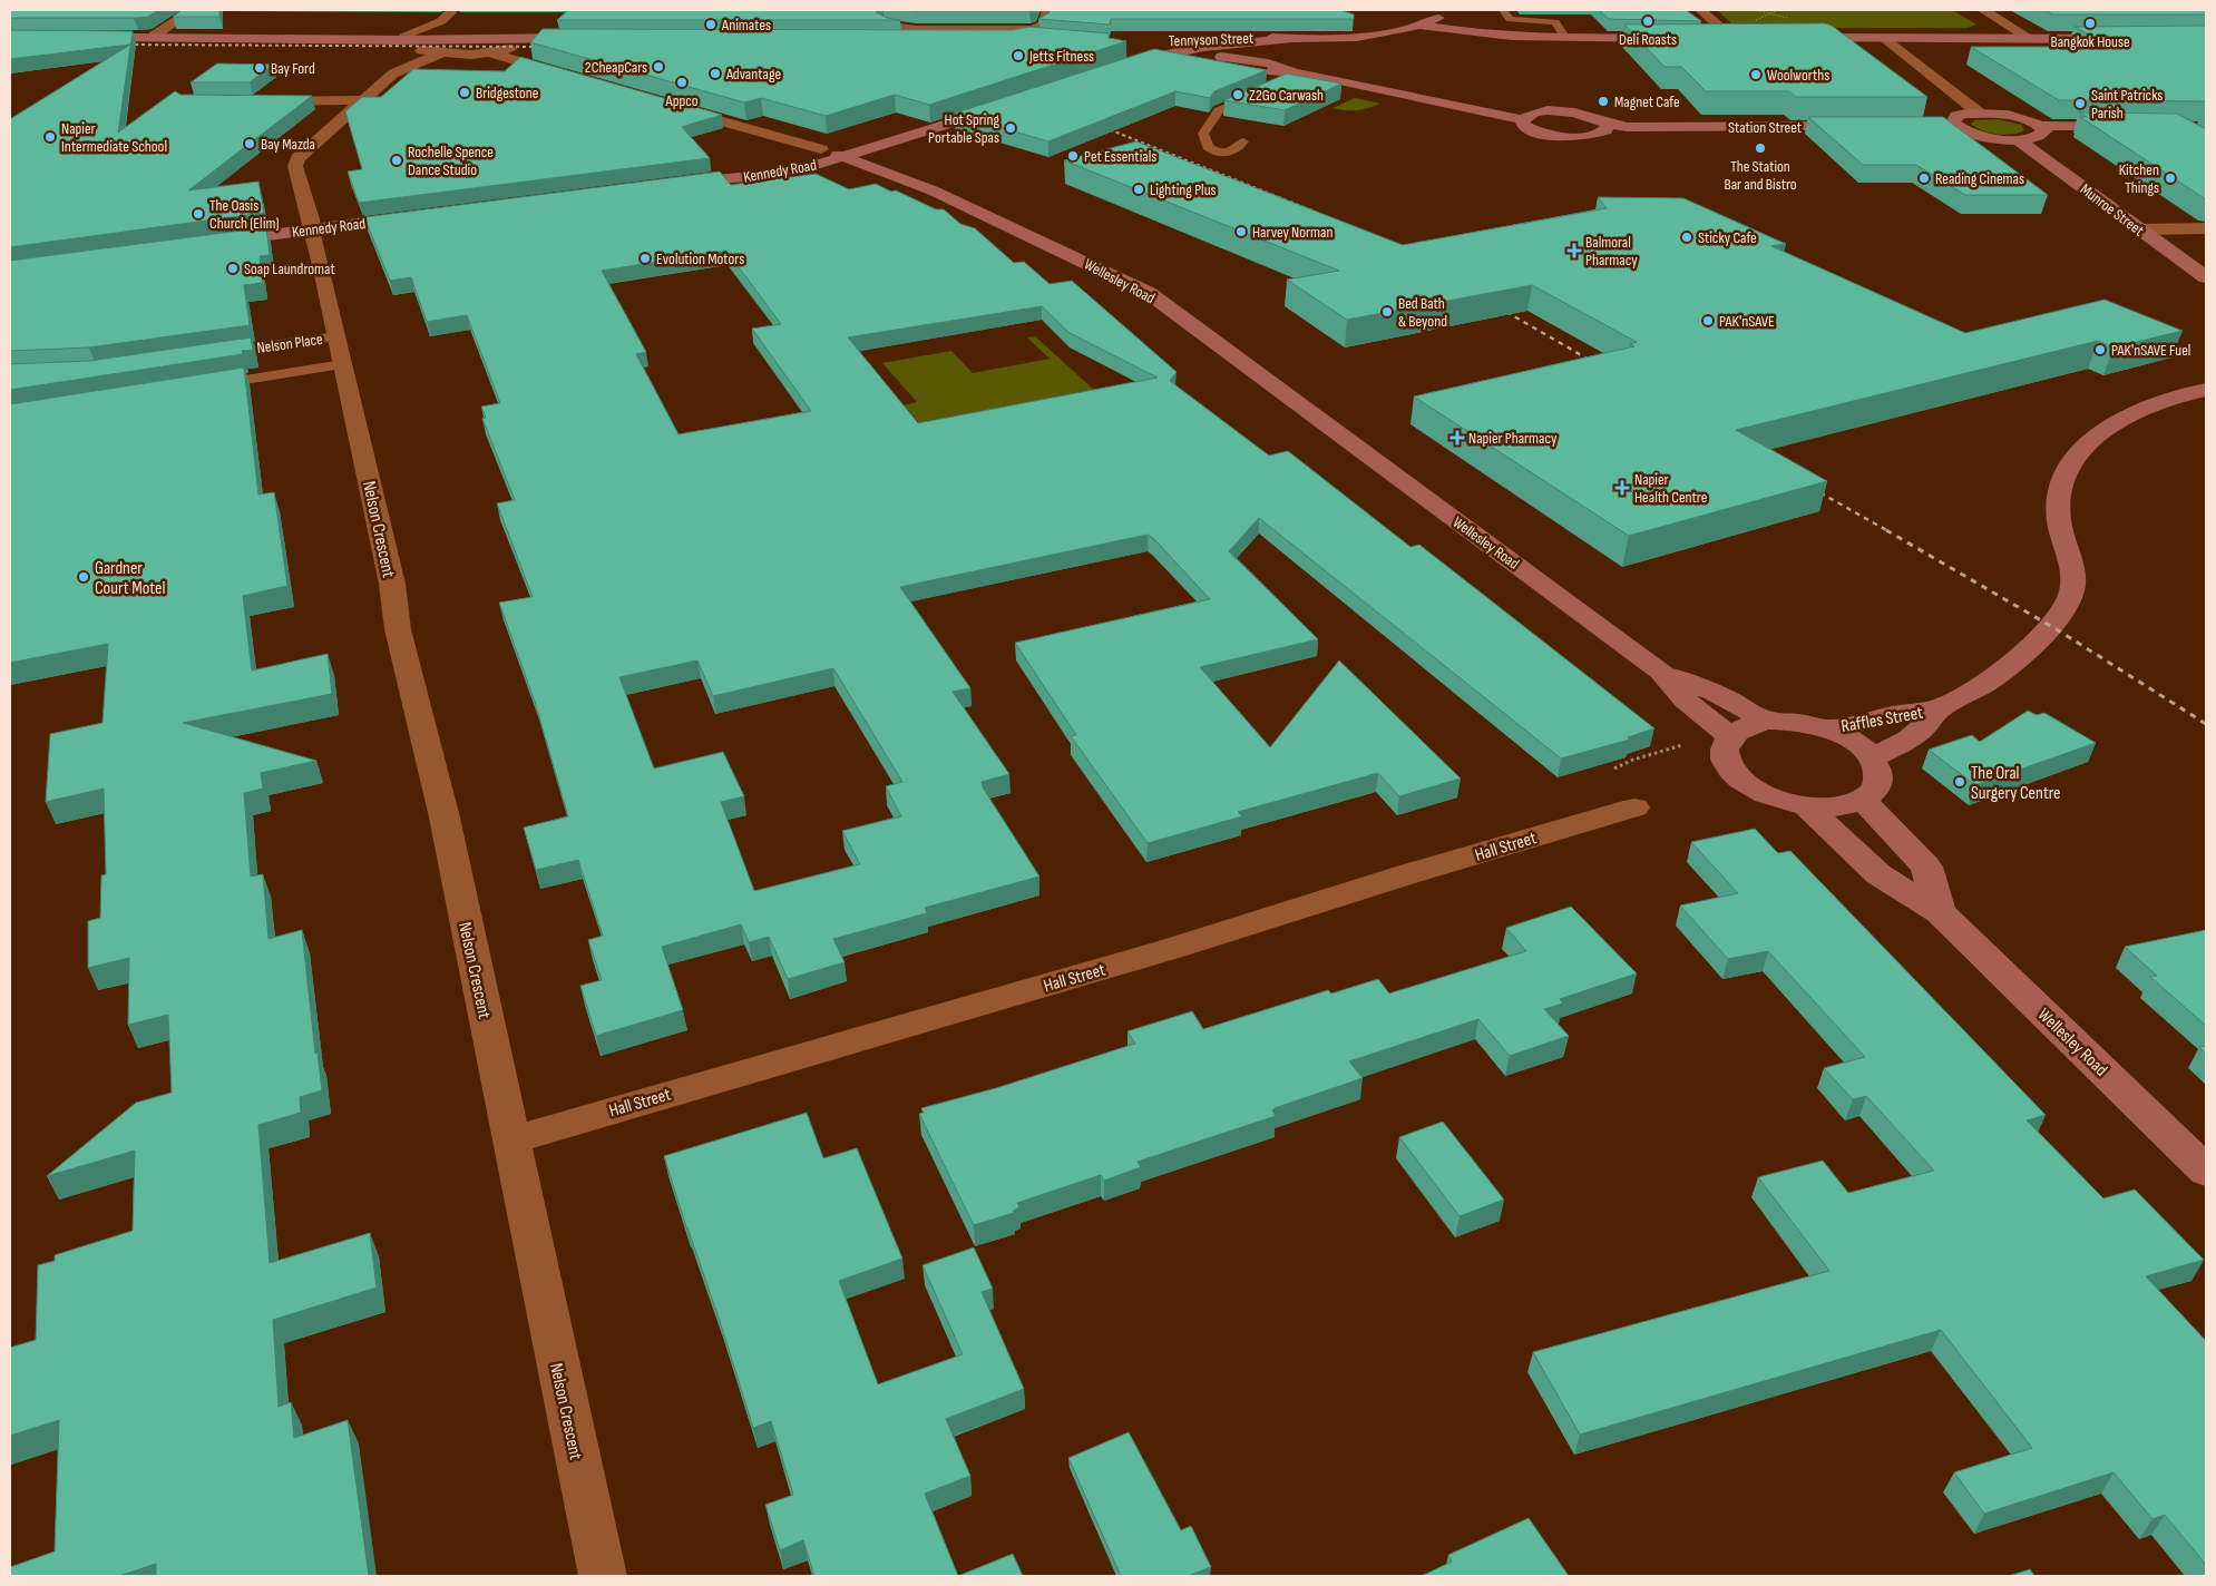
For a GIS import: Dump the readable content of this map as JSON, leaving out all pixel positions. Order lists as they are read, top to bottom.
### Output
{
  "streets": {
    "main road": [
      "Tennyson Street",
      "Station Street",
      "Kennedy Road",
      "Munroe Street",
      "Wellesley Road",
      "Raffles Street"
    ],
    "street": ["Nelson Crescent", "Hall Street"],
    "lane": ["Nelson Place"]
  },
  "crossings": [
    ["Tennyson Street", "Station Street"],
    ["Kennedy Road", "Wellesley Road"],
    ["Kennedy Road", "Nelson Crescent"],
    ["Nelson Place", "Nelson Crescent"],
    ["Nelson Crescent", "Hall Street"]
  ],
  "places": {
    "other": [
      "Deli Roasts",
      "Bangkok House",
      "Animates",
      "Jetts Fitness",
      "2CheapCars",
      "Bay Ford",
      "Advantage",
      "Woolworths",
      "Appco",
      "Bridgestone",
      "Z2Go Carwash",
      "Magnet Cafe",
      "Saint Patricks Parish",
      "Hot Spring Portable Spas",
      "Napier Intermediate School",
      "Bay Mazda",
      "The Station Bar and Bistro",
      "Pet Essentials",
      "Rochelle Spence Dance Studio",
      "Reading Cinemas",
      "Kitchen Things",
      "Lighting Plus",
      "The Oasis Church (Elim)",
      "Harvey Norman",
      "Sticky Cafe",
      "Evolution Motors",
      "Soap Laundromat",
      "Bed Bath & Beyond",
      "PAK'nSAVE",
      "PAK'nSAVE Fuel",
      "Gardner Court Motel",
      "The Oral Surgery Centre"
    ],
    "health": ["Balmoral Pharmacy", "Napier Pharmacy", "Napier Health Centre"]
  }
}
